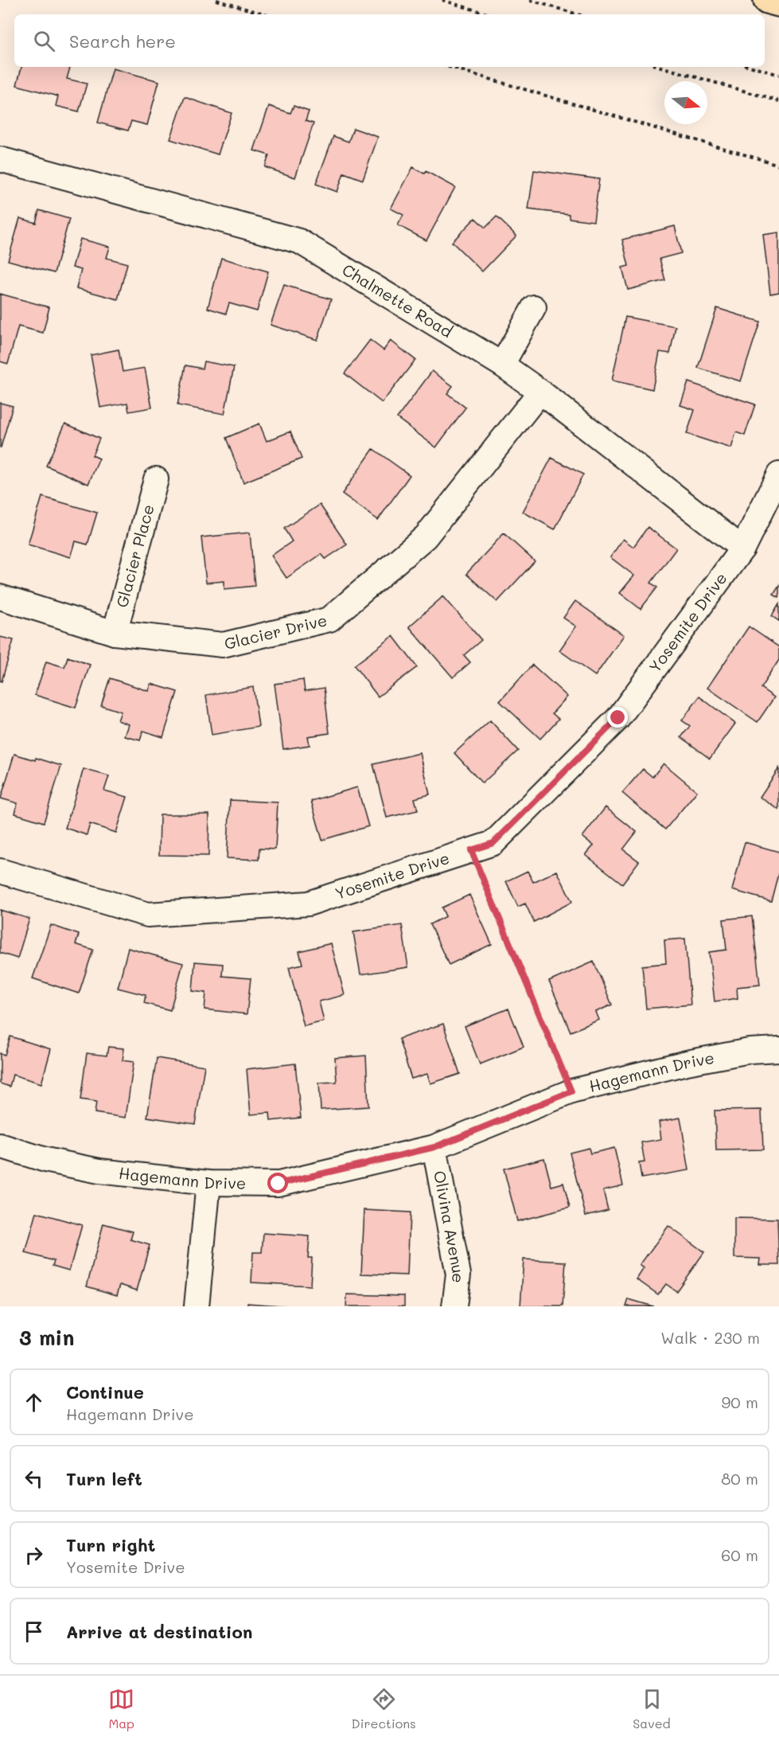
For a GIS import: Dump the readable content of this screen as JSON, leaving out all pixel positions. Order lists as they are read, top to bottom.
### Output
{
  "streets": {
    "street": [
      "Chalmette Road",
      "Glacier Place",
      "Yosemite Drive",
      "Glacier Drive",
      "Hagemann Drive",
      "Olivina Avenue"
    ]
  },
  "crossings": [
    ["Chalmette Road", "Yosemite Drive"],
    ["Chalmette Road", "Glacier Drive"],
    ["Glacier Place", "Glacier Drive"],
    ["Hagemann Drive", "Olivina Avenue"]
  ],
  "north": "right",
  "page": {
    "search": "Search here",
    "heading": ["3 min", "Walk · 230 m"],
    "list": [
      ["Continue", "Hagemann Drive", "90 m"],
      ["Turn left", "80 m"],
      ["Turn right", "Yosemite Drive", "60 m"],
      "Arrive at destination"
    ],
    "nav": ["Map", "Directions", "Saved"]
  }
}
